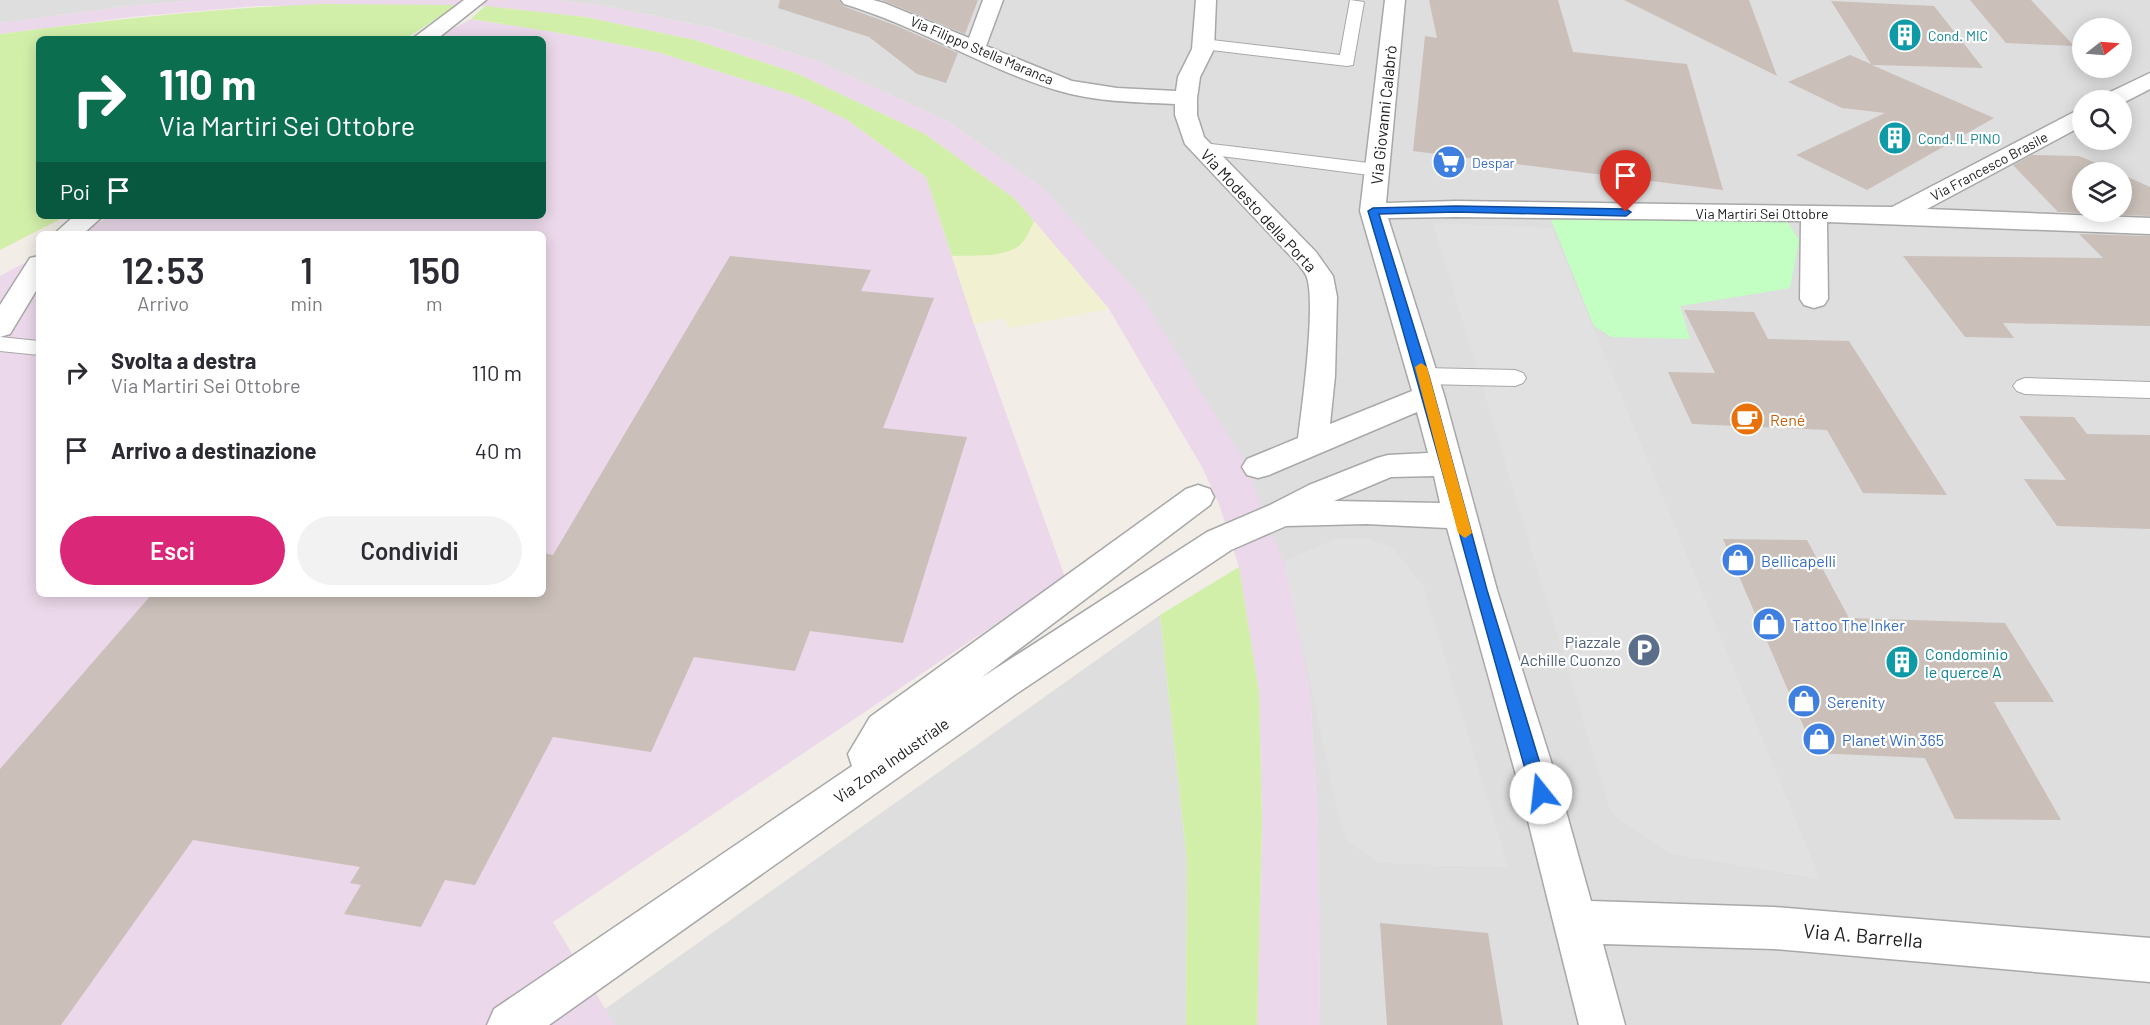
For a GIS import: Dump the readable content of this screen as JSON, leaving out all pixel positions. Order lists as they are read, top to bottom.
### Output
{
  "streets": {
    "street": [
      "Via Filippo Stella Maranca",
      "Via Giovanni Calabrò",
      "Via Francesco Brasile",
      "Via Modesto della Porta",
      "Via Martiri Sei Ottobre",
      "Via Zona Industriale",
      "Via A. Barrella"
    ]
  },
  "crossings": [
    ["Via Filippo Stella Maranca", "Via Modesto della Porta"],
    ["Via Giovanni Calabrò", "Via Martiri Sei Ottobre"],
    ["Via Giovanni Calabrò", "Via Zona Industriale"],
    ["Via Giovanni Calabrò", "Via A. Barrella"],
    ["Via Francesco Brasile", "Via Martiri Sei Ottobre"]
  ],
  "places": {
    "building": ["Cond. MIC", "Cond. IL PINO", "Condominio le querce A"],
    "supermarket": ["Despar"],
    "cafe": ["René"],
    "shop": [
      "Bellicapelli",
      "Tattoo The Inker",
      "Serenity",
      "Planet Win 365"
    ],
    "parking": ["Piazzale Achille Cuonzo"]
  },
  "north": "right",
  "page": {
    "turn": ["110 m", "Via Martiri Sei Ottobre"],
    "then": "Poi",
    "eta": [
      "12:53",
      "Arrivo",
      "1",
      "min",
      "150",
      "m"
    ],
    "list": [
      {
        "name": "Svolta a destra",
        "note": "Via Martiri Sei Ottobre",
        "value": "110 m"
      },
      {
        "name": "Arrivo a destinazione",
        "value": "40 m"
      }
    ],
    "buttons": ["Esci", "Condividi"]
  }
}
